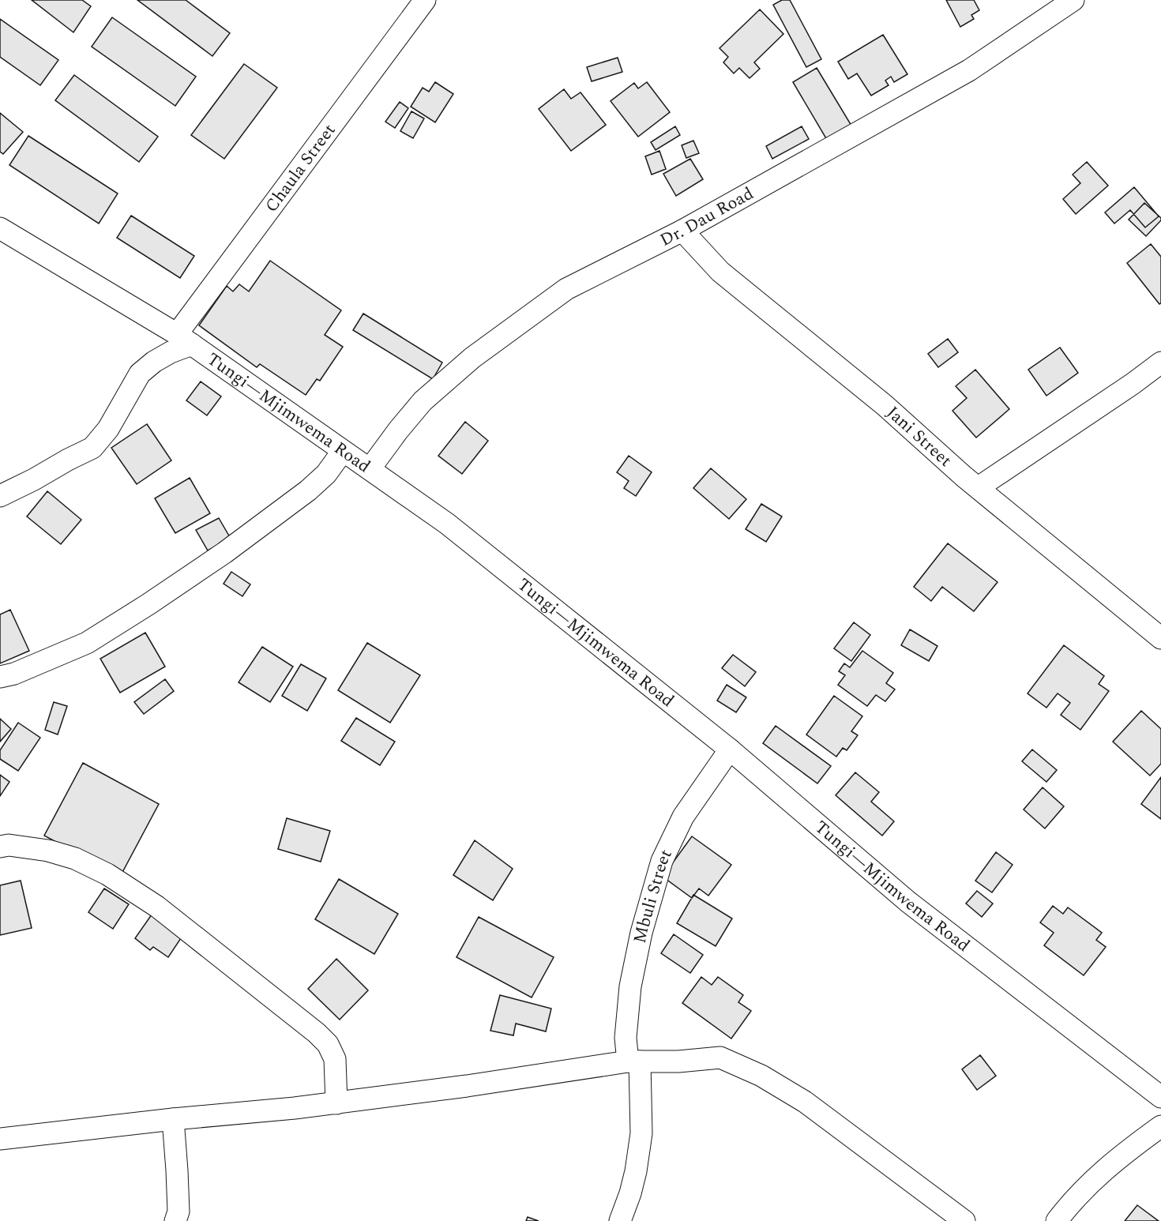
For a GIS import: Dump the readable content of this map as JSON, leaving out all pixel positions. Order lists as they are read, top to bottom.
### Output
{
  "streets": {
    "street": [
      "Chaula Street",
      "Dr. Dau Road",
      "Tungi—Mjimwema Road",
      "Jani Street",
      "Mbuli Street"
    ]
  },
  "crossings": [
    ["Chaula Street", "Tungi—Mjimwema Road"],
    ["Dr. Dau Road", "Tungi—Mjimwema Road"],
    ["Dr. Dau Road", "Jani Street"],
    ["Tungi—Mjimwema Road", "Mbuli Street"]
  ]
}
